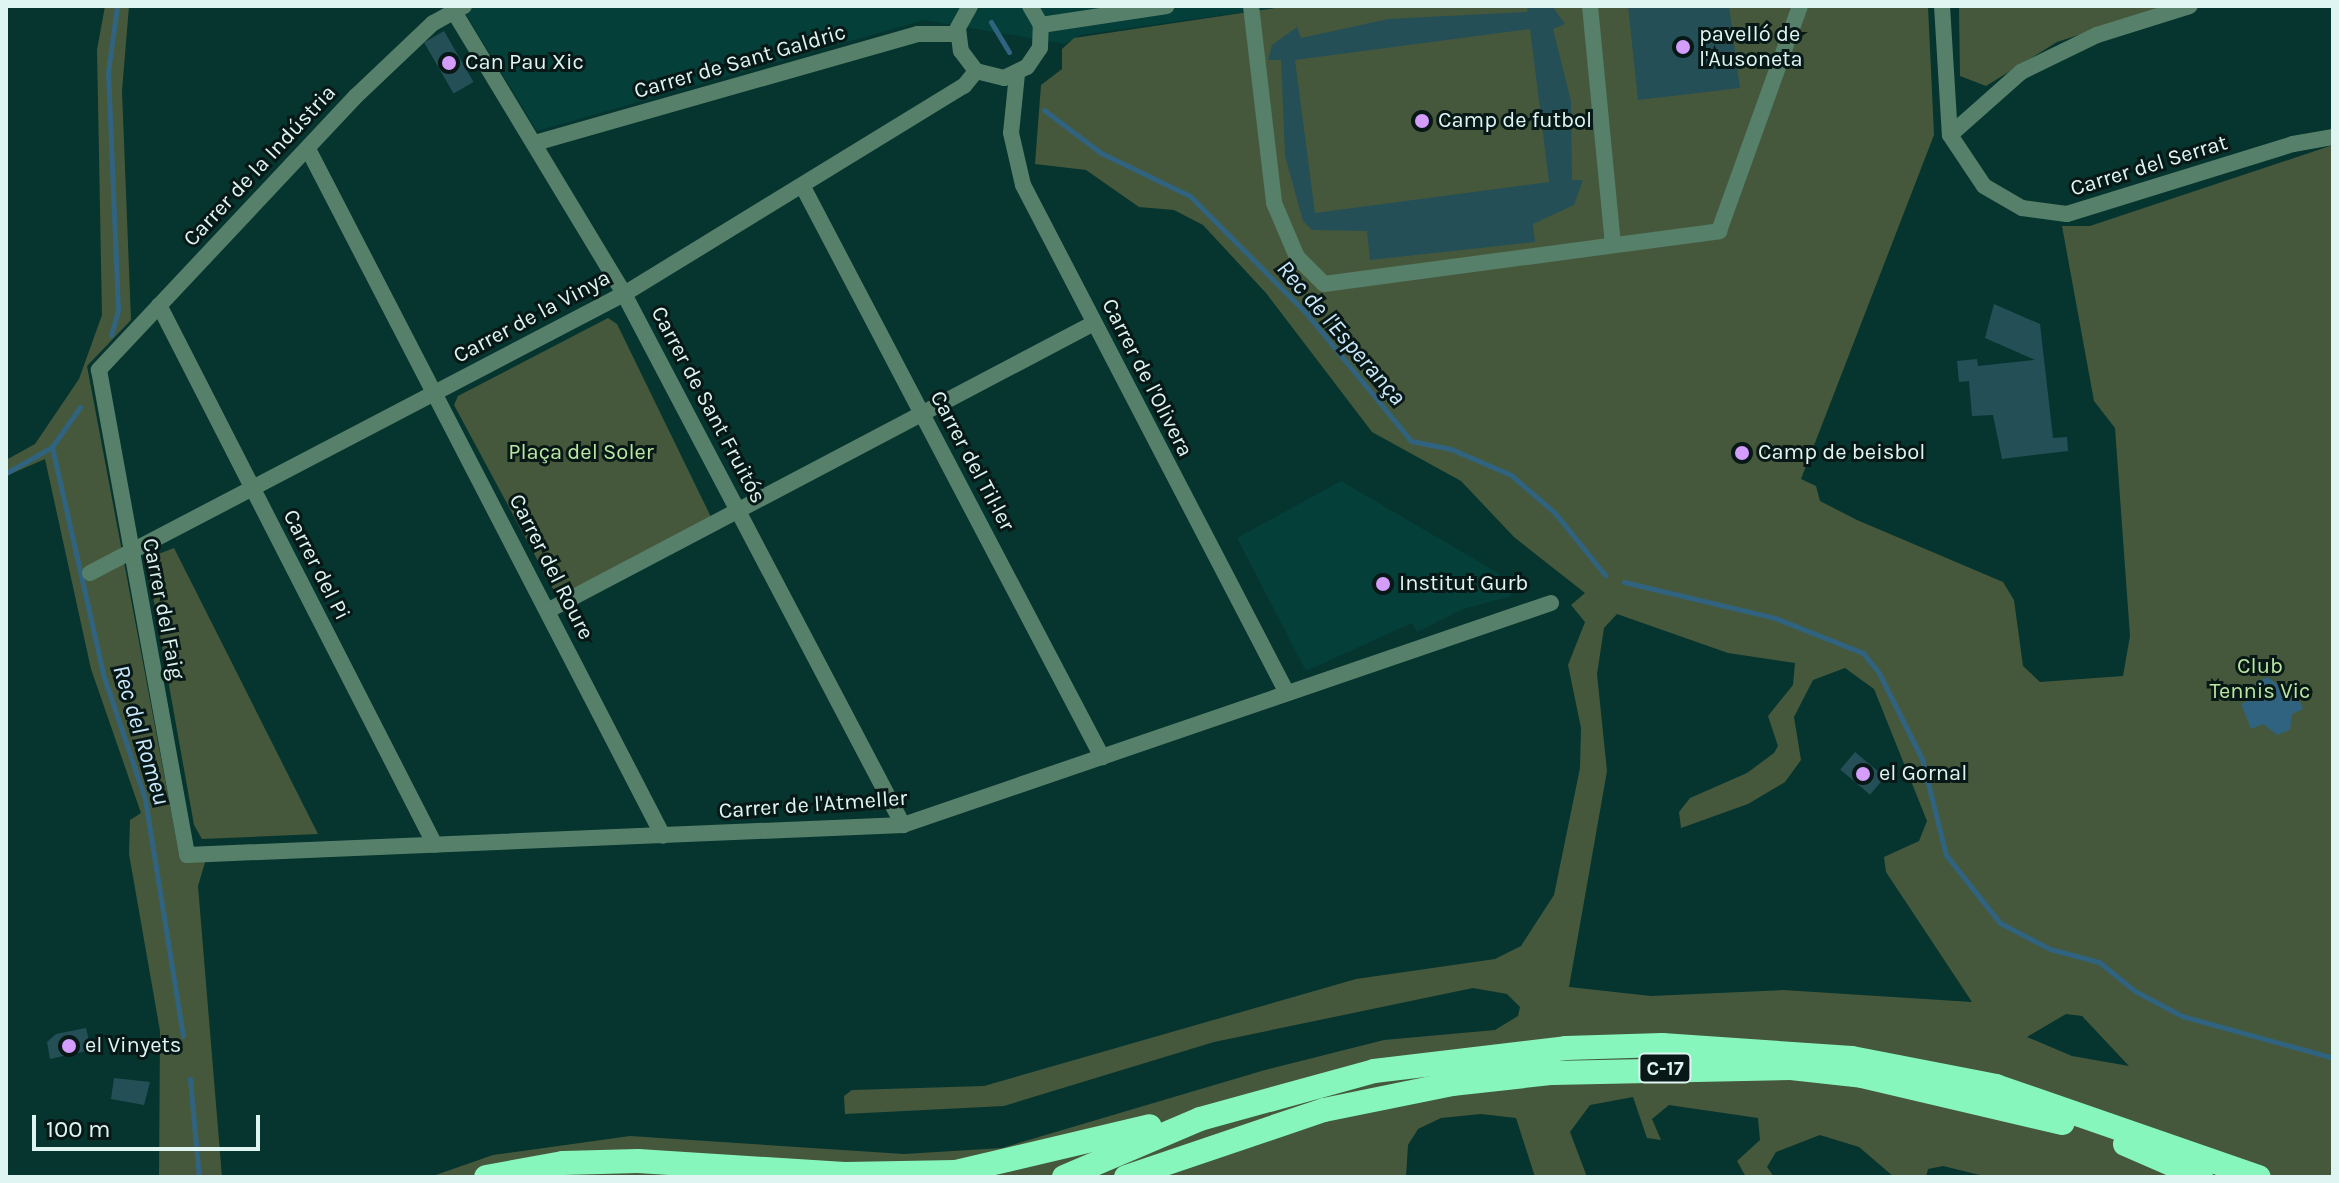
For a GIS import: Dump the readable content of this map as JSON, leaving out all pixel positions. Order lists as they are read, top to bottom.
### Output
{
  "streets": {
    "highway": ["C-17"],
    "street": [
      "Carrer de Sant Galdric",
      "Carrer de la Indústria",
      "Carrer del Serrat",
      "Carrer de la Vinya",
      "Carrer de l'Olivera",
      "Carrer de Sant Fruitós",
      "Carrer del Til·ler",
      "Carrer del Pi",
      "Carrer del Roure",
      "Carrer del Faig",
      "Carrer de l'Atmeller"
    ]
  },
  "crossings": [
    ["Carrer de Sant Galdric", "Carrer de Sant Fruitós"],
    ["Carrer de la Indústria", "Carrer de Sant Fruitós"],
    ["Carrer de la Indústria", "Carrer del Pi"],
    ["Carrer de la Indústria", "Carrer del Roure"],
    ["Carrer de la Indústria", "Carrer del Faig"],
    ["Carrer de la Vinya", "Carrer de Sant Fruitós"],
    ["Carrer de la Vinya", "Carrer del Til·ler"],
    ["Carrer de la Vinya", "Carrer del Pi"],
    ["Carrer de la Vinya", "Carrer del Roure"],
    ["Carrer de la Vinya", "Carrer del Faig"],
    ["Carrer de l'Olivera", "Carrer de l'Atmeller"],
    ["Carrer de Sant Fruitós", "Carrer de l'Atmeller"],
    ["Carrer del Til·ler", "Carrer de l'Atmeller"],
    ["Carrer del Pi", "Carrer de l'Atmeller"],
    ["Carrer del Roure", "Carrer de l'Atmeller"],
    ["Carrer del Faig", "Carrer de l'Atmeller"]
  ],
  "water": ["Rec de l'Esperança", "Rec del Romeu"],
  "parks": ["Plaça del Soler", "Club Tennis Vic"],
  "places": [
    "pavelló de l'Ausoneta",
    "Can Pau Xic",
    "Camp de futbol",
    "Camp de beisbol",
    "Institut Gurb",
    "el Gornal",
    "el Vinyets"
  ],
  "scale_bar": "100 m"
}
